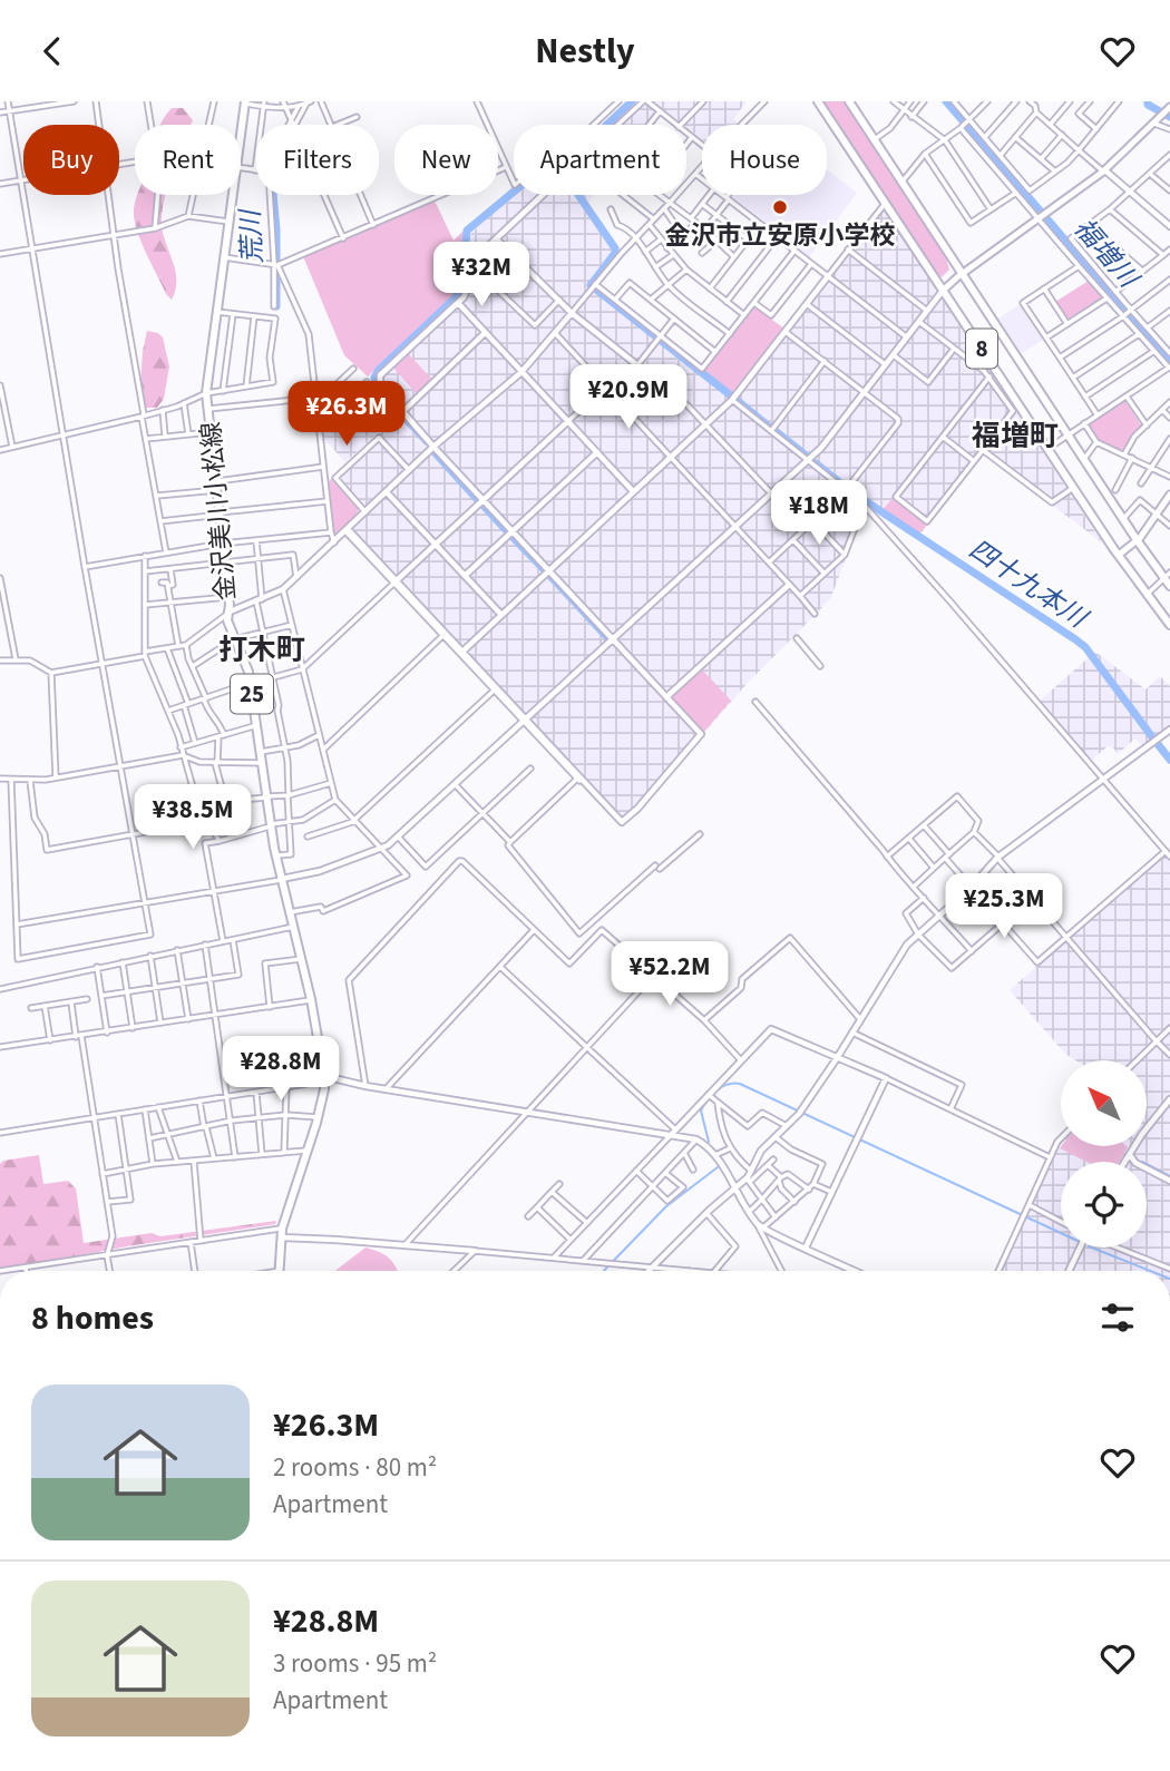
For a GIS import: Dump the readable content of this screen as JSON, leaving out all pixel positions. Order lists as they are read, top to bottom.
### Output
{
  "streets": {
    "main road": ["8", "金沢美川小松線", "25"]
  },
  "districts": ["福増町", "打木町"],
  "water": ["荒川", "福増川", "四十九本川"],
  "places": ["金沢市立安原小学校"],
  "north": "top left",
  "page": {
    "header": "Nestly",
    "chip": [
      "Buy",
      "Rent",
      "Filters",
      "New",
      "Apartment",
      "House"
    ],
    "price": [
      "¥32M",
      "¥20.9M",
      "¥26.3M",
      "¥18M",
      "¥38.5M",
      "¥25.3M",
      "¥52.2M",
      "¥28.8M"
    ],
    "heading": "8 homes",
    "list": [
      {
        "name": "¥26.3M",
        "note": "2 rooms · 80 m² · Apartment"
      },
      {
        "name": "¥28.8M",
        "note": "3 rooms · 95 m² · Apartment"
      }
    ]
  }
}
